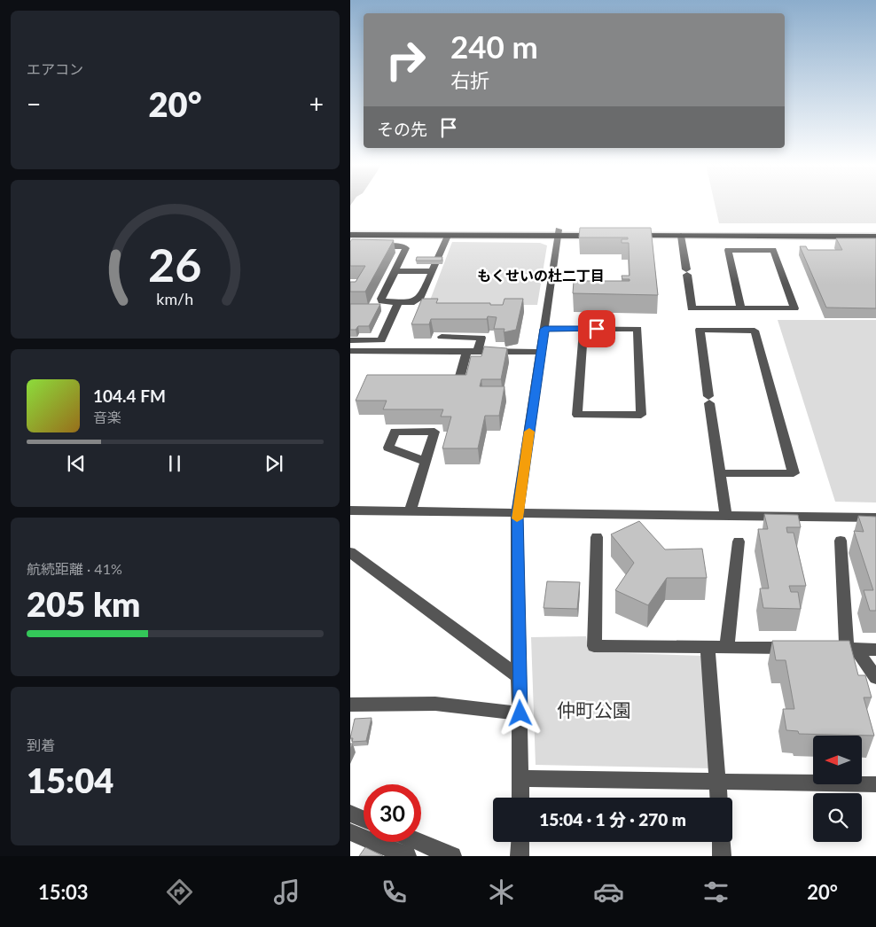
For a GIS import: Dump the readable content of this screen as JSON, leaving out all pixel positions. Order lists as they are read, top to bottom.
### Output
{
  "districts": ["もくせいの杜二丁目"],
  "parks": ["仲町公園"],
  "north": "left",
  "page": {
    "tile": [
      "エアコン",
      ["航続距離 · 41%", "205 km"],
      ["到着", "15:04"]
    ],
    "turn": ["240 m", "右折"],
    "heat": ["−", "20°", "+"],
    "then": "その先",
    "song": ["104.4 FM", "音楽"],
    "limit": "30",
    "trip": "15:04 · 1 分 · 270 m",
    "tabs": ["15:03", "20°"],
    "gauge": ["26", "km/h"]
  }
}
